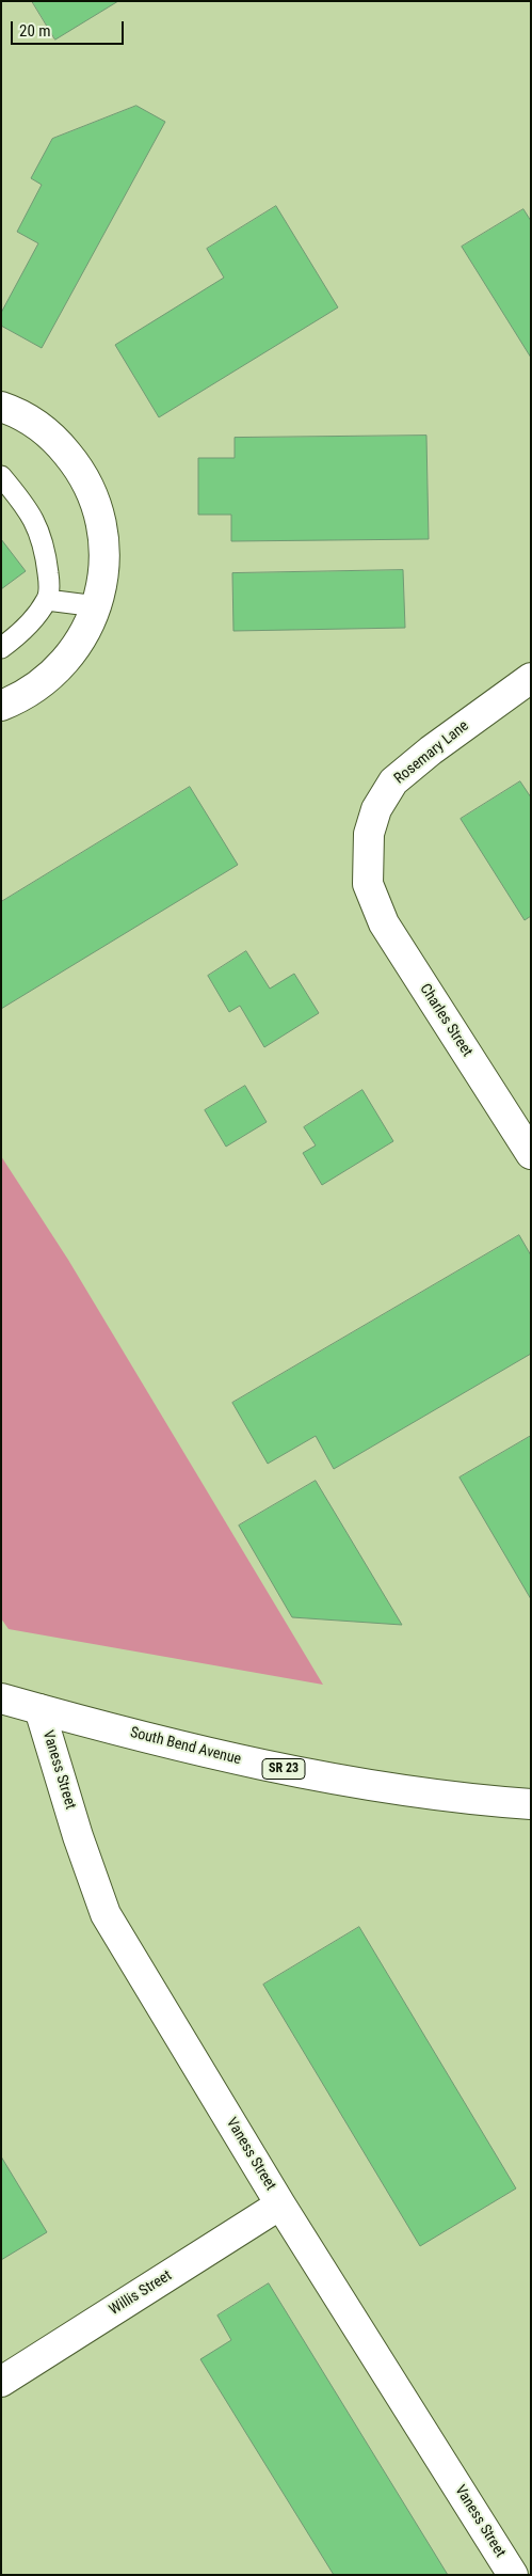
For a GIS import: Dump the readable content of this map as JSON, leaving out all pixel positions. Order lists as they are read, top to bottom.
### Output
{
  "streets": {
    "street": [
      "Rosemary Lane",
      "Charles Street",
      "South Bend Avenue",
      "SR 23",
      "Vaness Street",
      "Willis Street"
    ]
  },
  "crossings": [
    ["Rosemary Lane", "Charles Street"],
    ["South Bend Avenue", "Vaness Street"],
    ["Vaness Street", "Willis Street"]
  ],
  "scale_bar": "20 m"
}
